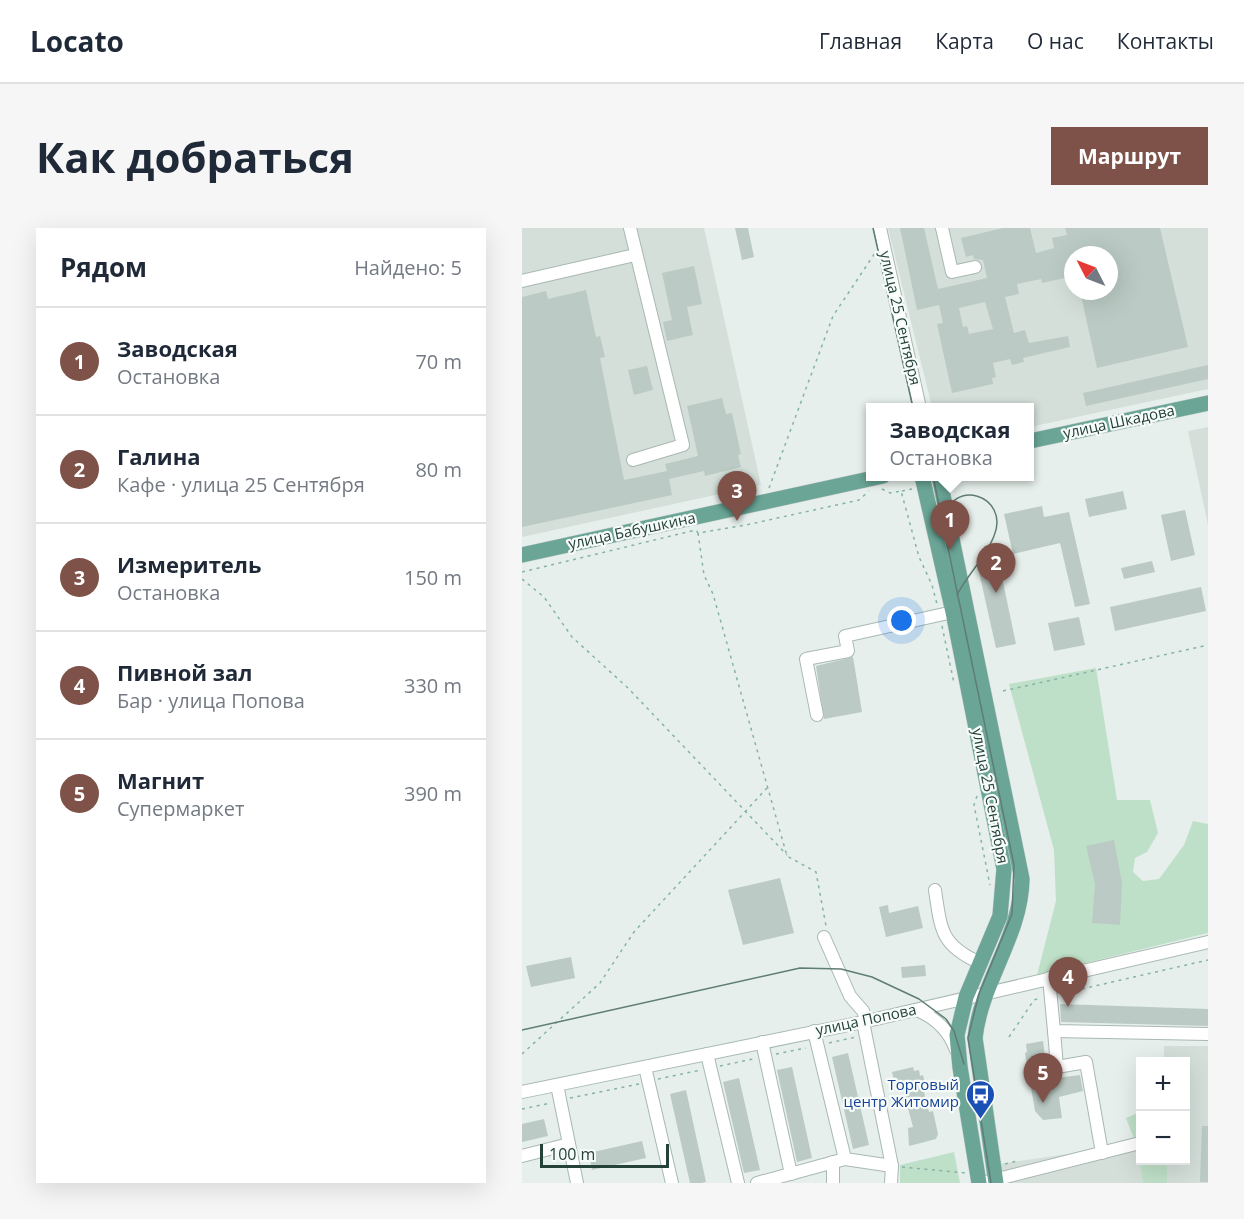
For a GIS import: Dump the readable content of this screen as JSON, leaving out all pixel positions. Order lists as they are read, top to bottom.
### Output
{
  "streets": {
    "main road": ["улица 25 Сентября", "улица Шкадова", "улица Бабушкина"],
    "street": ["улица Попова"]
  },
  "crossings": [
    ["улица 25 Сентября", "улица Попова"]
  ],
  "places": {
    "bus stop": ["Торговый центр Житомир"]
  },
  "scale_bar": "100 m",
  "north": "top left",
  "page": {
    "header": "Locato",
    "nav": [
      "Главная",
      "Карта",
      "О нас",
      "Контакты"
    ],
    "buttons": "Маршрут",
    "title": "Как добраться",
    "heading": ["Рядом", "Найдено: 5"],
    "list": [
      {
        "mark": "1",
        "name": "Заводская",
        "note": "Остановка",
        "value": "70 m"
      },
      {
        "mark": "2",
        "name": "Галина",
        "note": "Кафе · улица 25 Сентября",
        "value": "80 m"
      },
      {
        "mark": "3",
        "name": "Измеритель",
        "note": "Остановка",
        "value": "150 m"
      },
      {
        "mark": "4",
        "name": "Пивной зал",
        "note": "Бар · улица Попова",
        "value": "330 m"
      },
      {
        "mark": "5",
        "name": "Магнит",
        "note": "Супермаркет",
        "value": "390 m"
      }
    ],
    "popup": ["Заводская", "Остановка"],
    "pins": [
      "3",
      "1",
      "2",
      "4",
      "5"
    ],
    "map_buttons": ["+", "−"],
    "scale": "100 m"
  }
}
